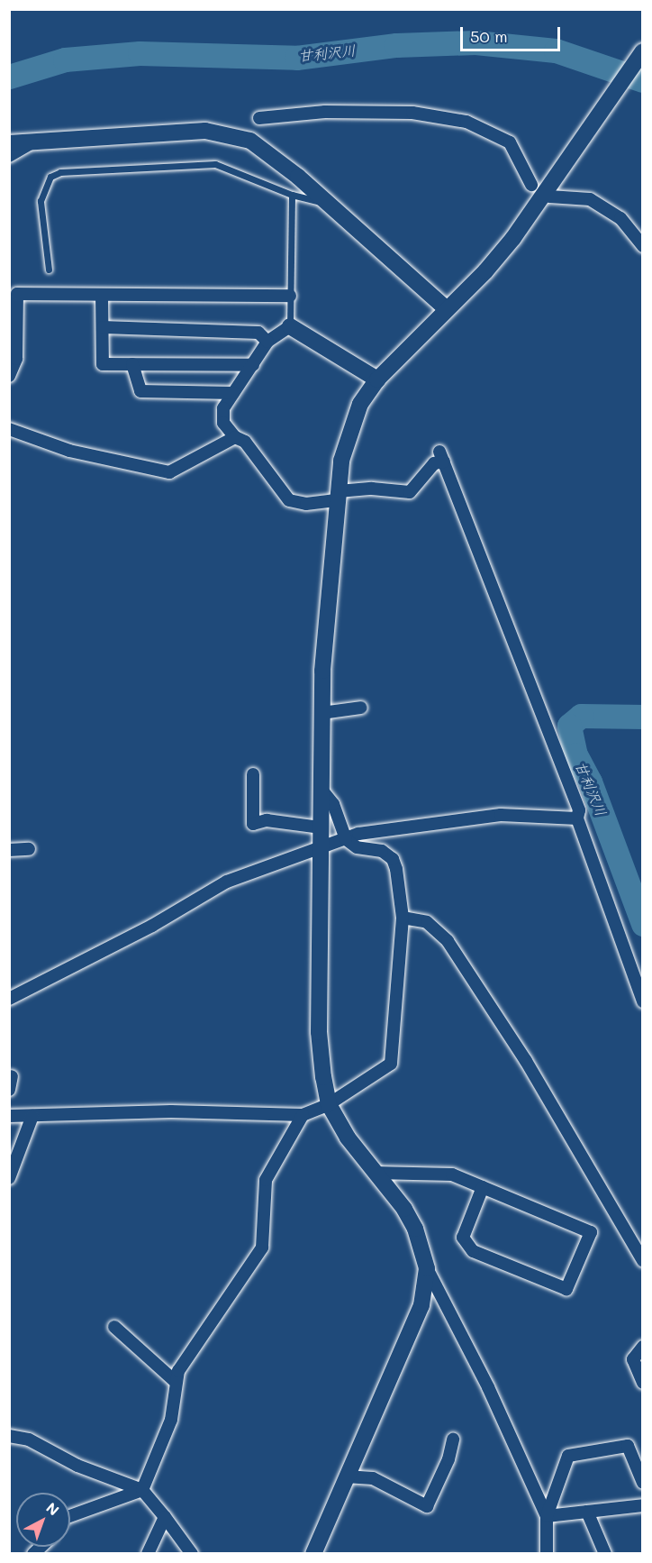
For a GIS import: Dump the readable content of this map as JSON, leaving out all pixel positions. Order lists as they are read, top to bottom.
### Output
{
  "water": ["甘利沢川"],
  "scale_bar": "50 m",
  "north": "top right"
}
